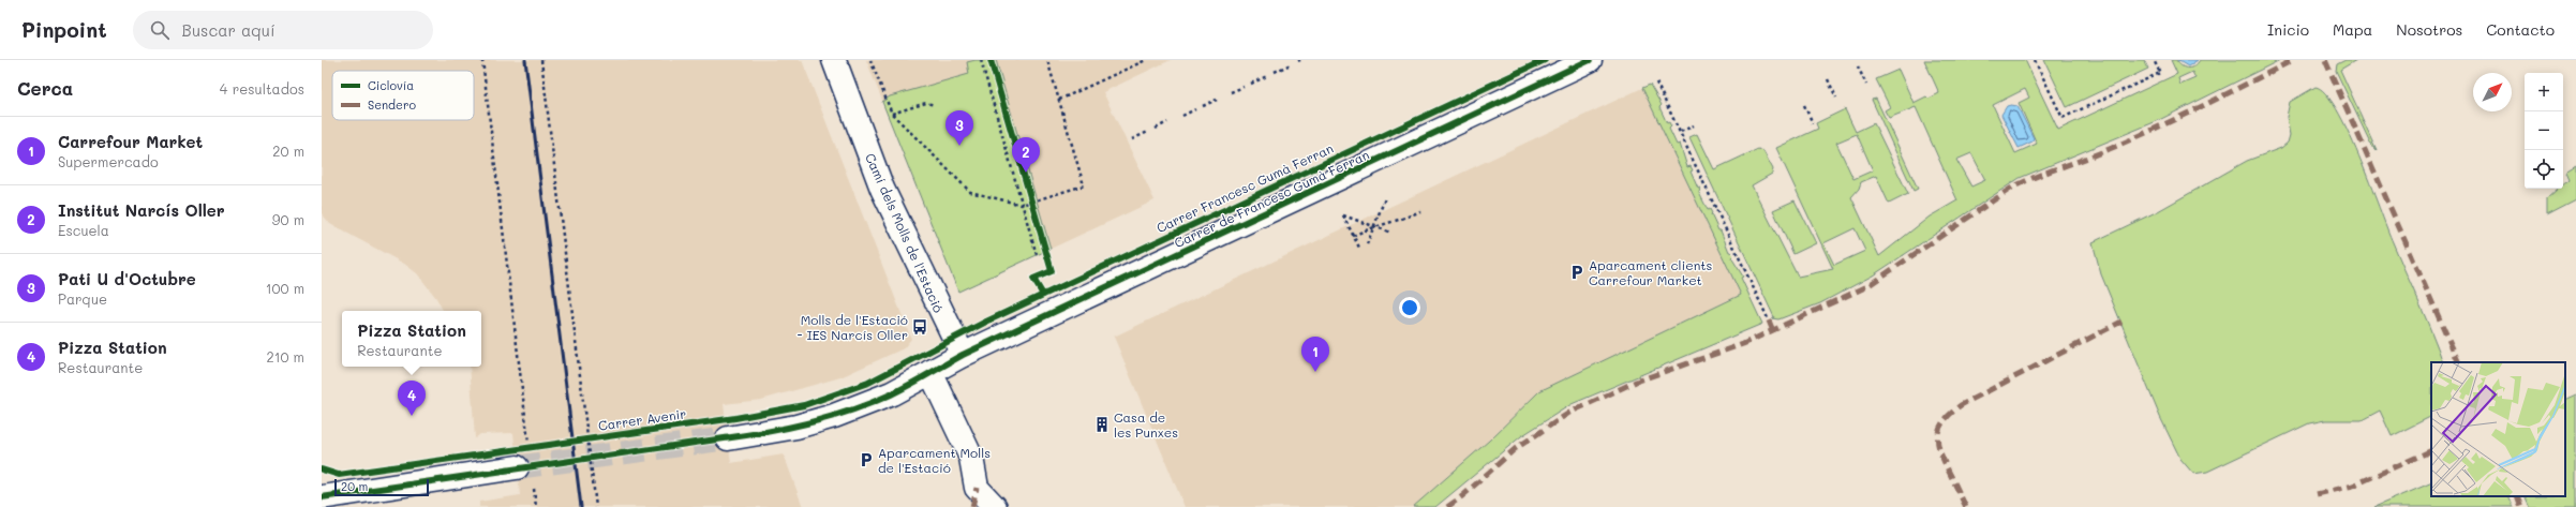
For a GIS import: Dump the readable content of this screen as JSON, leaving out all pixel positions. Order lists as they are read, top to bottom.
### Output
{
  "streets": {
    "street": ["Carrer de Francesc Gumà Ferran", "Camí dels Molls de l'Estació"],
    "path": ["Carrer Avenir"],
    "cycle path": ["Carrer Francesc Gumà Ferran"]
  },
  "crossings": [
    ["Carrer de Francesc Gumà Ferran", "Camí dels Molls de l'Estació"]
  ],
  "places": {
    "parking": ["Aparcament clients Carrefour Market", "Aparcament Molls de l'Estació"],
    "bus stop": ["Molls de l'Estació - IES Narcís Oller"],
    "building": ["Casa de les Punxes"]
  },
  "legend": ["Ciclovía", "Sendero"],
  "scale_bar": "20 m",
  "north": "top right",
  "page": {
    "header": "Pinpoint",
    "search": "Buscar aquí",
    "nav": [
      "Inicio",
      "Mapa",
      "Nosotros",
      "Contacto"
    ],
    "heading": ["Cerca", "4 resultados"],
    "map_buttons": ["+", "−"],
    "pins": [
      "3",
      "2",
      "1",
      "4"
    ],
    "list": [
      {
        "mark": "1",
        "name": "Carrefour Market",
        "note": "Supermercado",
        "value": "20 m"
      },
      {
        "mark": "2",
        "name": "Institut Narcís Oller",
        "note": "Escuela",
        "value": "90 m"
      },
      {
        "mark": "3",
        "name": "Pati U d'Octubre",
        "note": "Parque",
        "value": "100 m"
      },
      {
        "mark": "4",
        "name": "Pizza Station",
        "note": "Restaurante",
        "value": "210 m"
      }
    ],
    "popup": ["Pizza Station", "Restaurante"],
    "scale": "20 m"
  }
}
